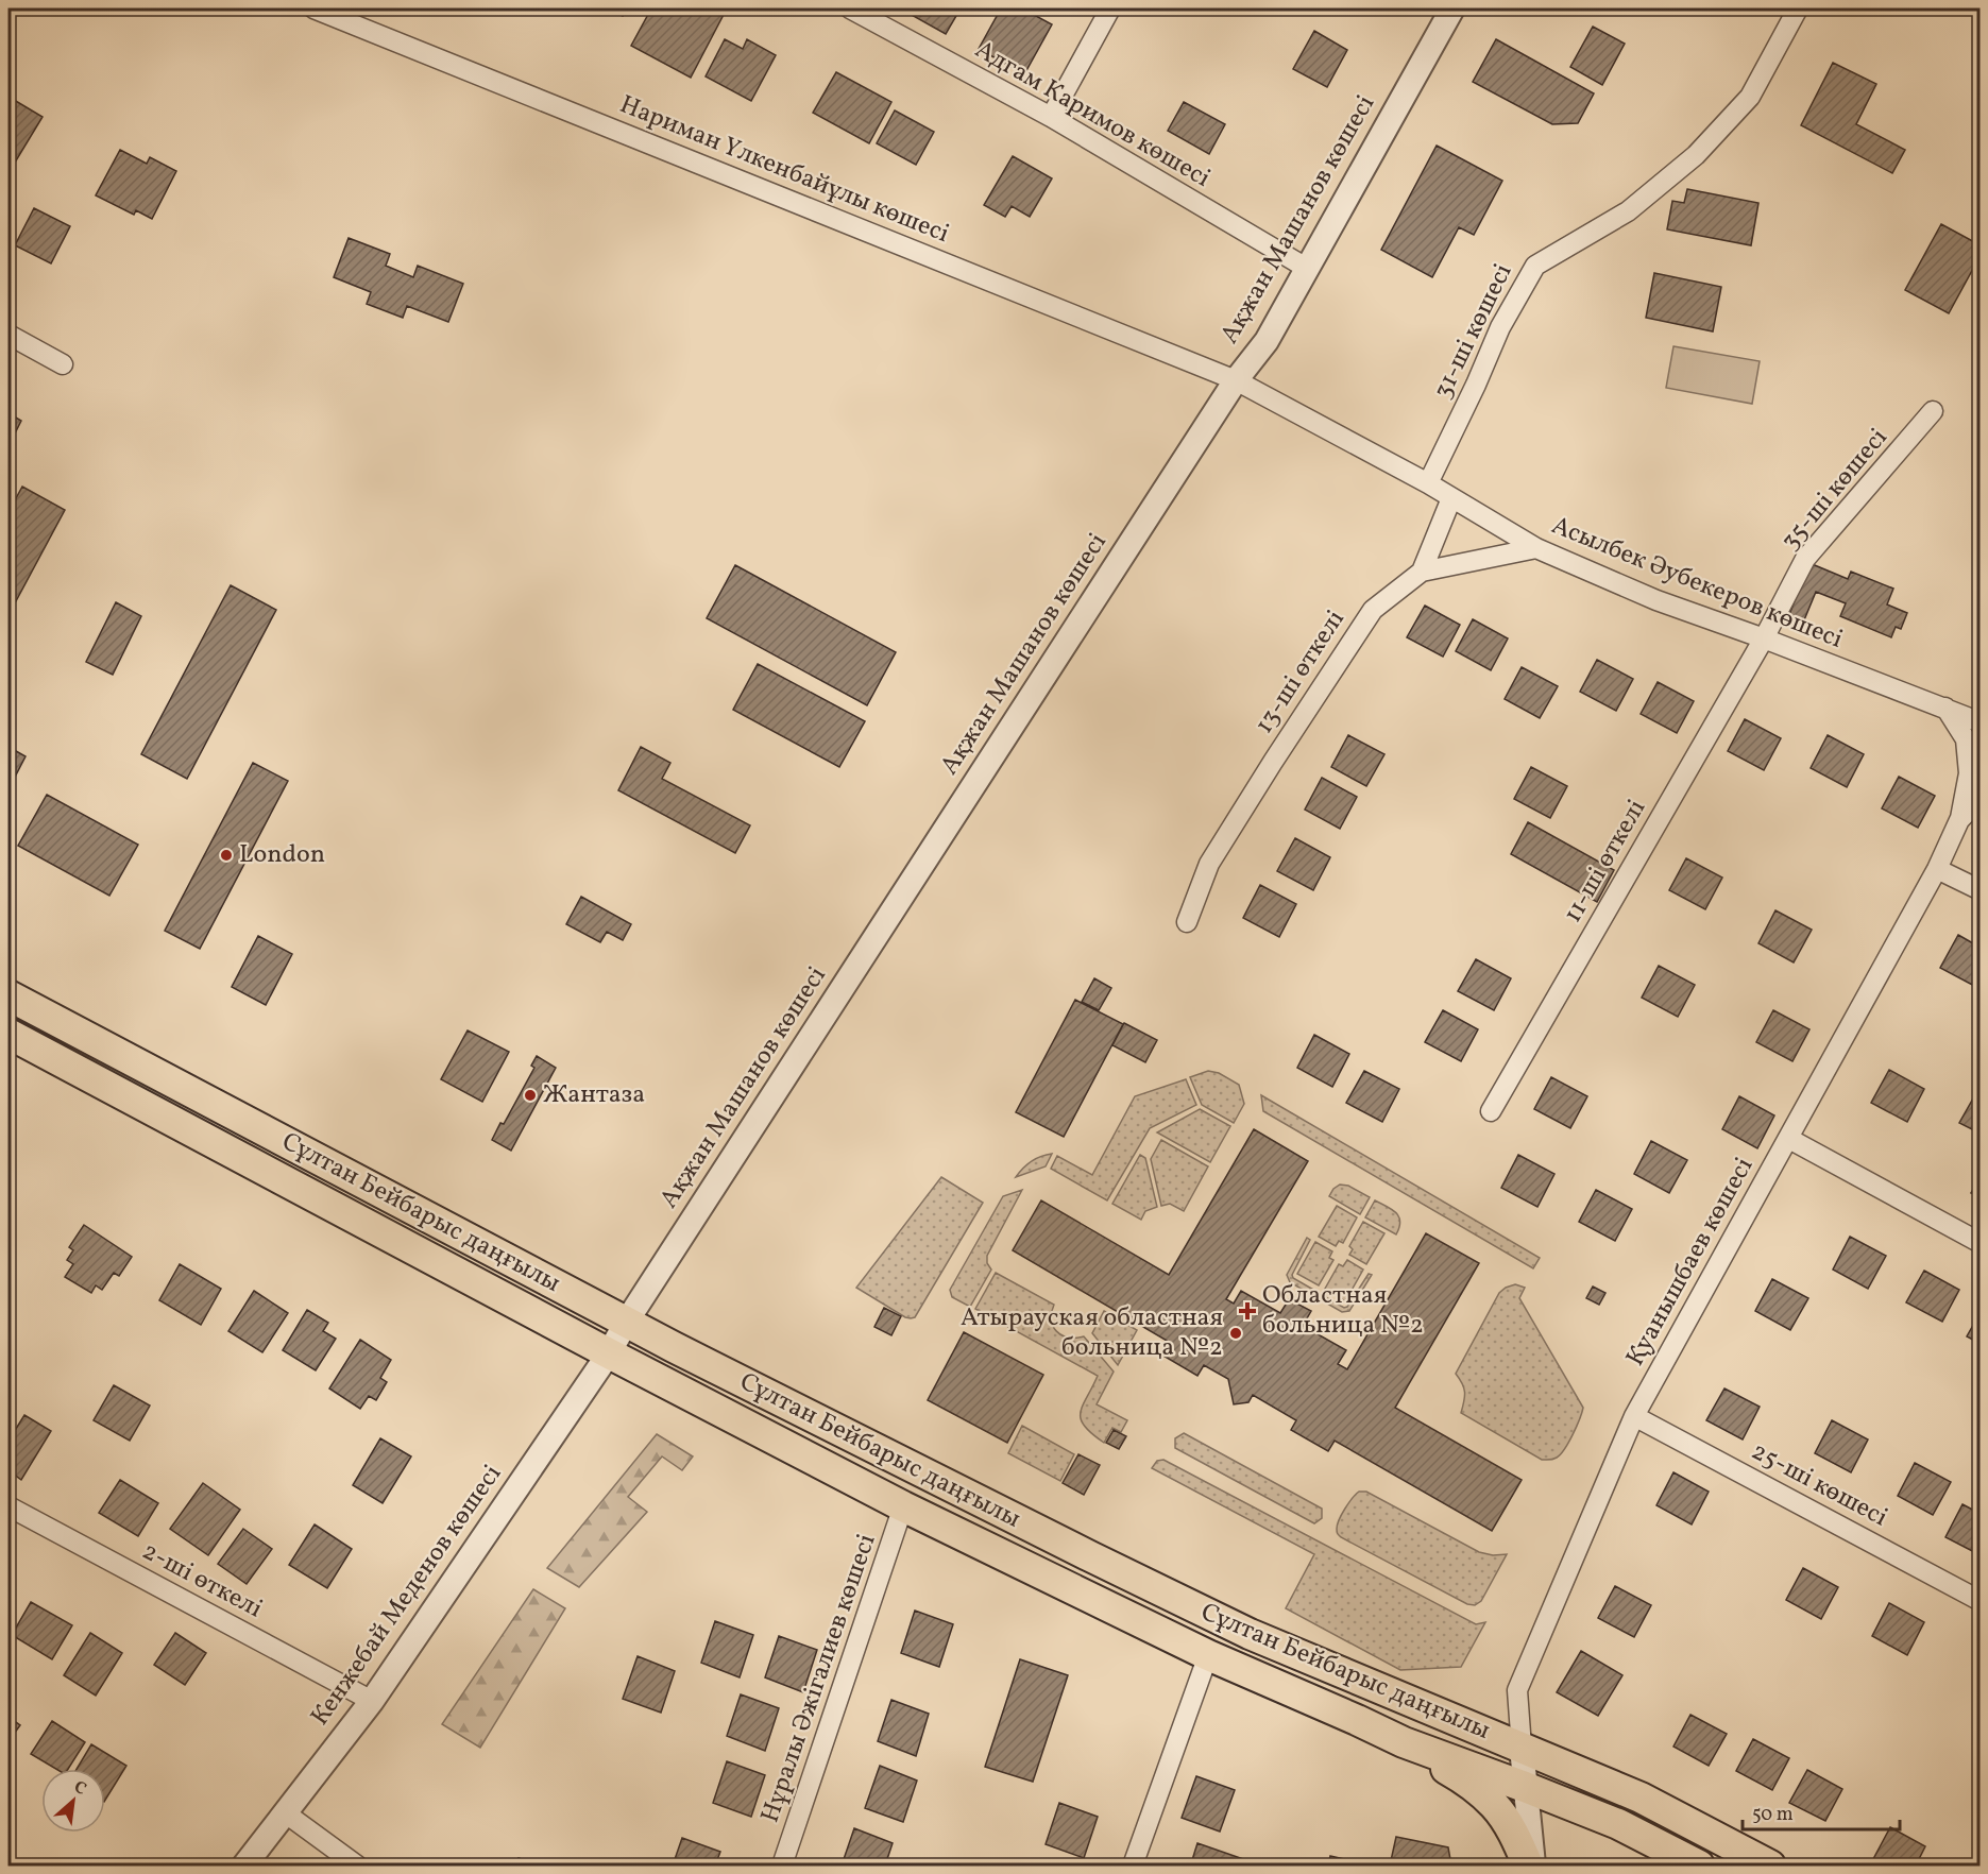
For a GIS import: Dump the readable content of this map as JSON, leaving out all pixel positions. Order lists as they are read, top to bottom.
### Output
{
  "streets": {
    "main road": ["Сұлтан Бейбарыс даңғылы"],
    "street": [
      "Адгам Каримов көшесі",
      "Нариман Үлкенбайұлы көшесі",
      "Ақжан Машанов көшесі",
      "31-ші көшесі",
      "35-ші көшесі",
      "Асылбек Әубекеров көшесі",
      "13-ші өткелі",
      "11-ші өткелі",
      "Қуанышбаев көшесі",
      "25-ші көшесі",
      "2-ші өткелі",
      "Кенжебай Меденов көшесі",
      "Нұралы Әжiгалиев көшесi"
    ]
  },
  "crossings": [
    ["Адгам Каримов көшесі", "Ақжан Машанов көшесі"],
    ["Нариман Үлкенбайұлы көшесі", "Ақжан Машанов көшесі"],
    ["Нариман Үлкенбайұлы көшесі", "Асылбек Әубекеров көшесі"],
    ["Ақжан Машанов көшесі", "Асылбек Әубекеров көшесі"],
    ["Ақжан Машанов көшесі", "Сұлтан Бейбарыс даңғылы"],
    ["Ақжан Машанов көшесі", "Кенжебай Меденов көшесі"],
    ["31-ші көшесі", "Асылбек Әубекеров көшесі"],
    ["35-ші көшесі", "Асылбек Әубекеров көшесі"],
    ["35-ші көшесі", "11-ші өткелі"],
    ["Асылбек Әубекеров көшесі", "13-ші өткелі"],
    ["Асылбек Әубекеров көшесі", "11-ші өткелі"],
    ["Асылбек Әубекеров көшесі", "Қуанышбаев көшесі"],
    ["Сұлтан Бейбарыс даңғылы", "Қуанышбаев көшесі"],
    ["Сұлтан Бейбарыс даңғылы", "Кенжебай Меденов көшесі"],
    ["Сұлтан Бейбарыс даңғылы", "Нұралы Әжiгалиев көшесi"],
    ["Қуанышбаев көшесі", "25-ші көшесі"],
    ["2-ші өткелі", "Кенжебай Меденов көшесі"]
  ],
  "places": {
    "other": ["London", "Жантаза", "Атырауская областная больница №2"],
    "health": ["Областная больница №2"]
  },
  "scale_bar": "50 m",
  "north": "top right"
}
